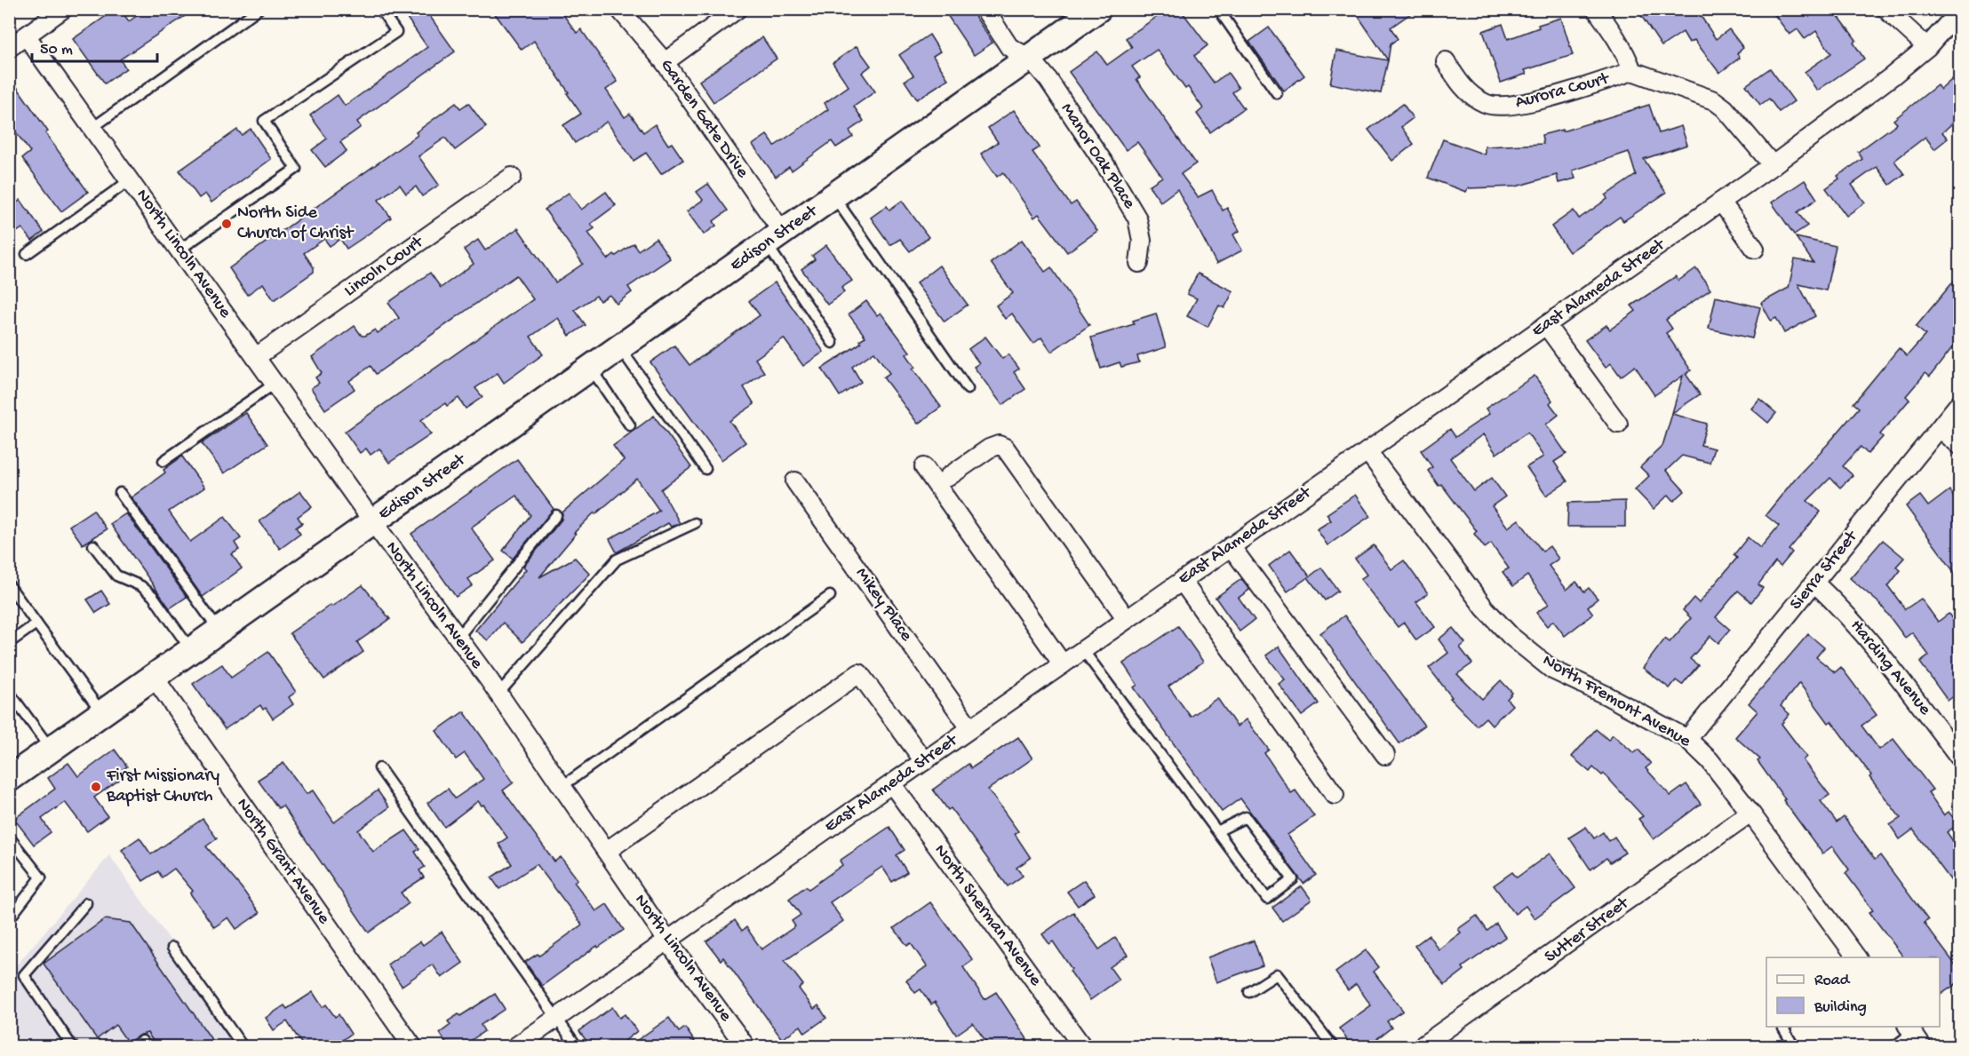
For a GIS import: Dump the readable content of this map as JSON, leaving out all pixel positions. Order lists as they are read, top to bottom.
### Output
{
  "streets": {
    "street": [
      "Aurora Court",
      "Garden Gate Drive",
      "Manor Oak Place",
      "Edison Street",
      "North Lincoln Avenue",
      "Lincoln Court",
      "East Alameda Street",
      "Sierra Street",
      "Mikey Place",
      "Harding Avenue",
      "North Fremont Avenue",
      "North Grant Avenue",
      "North Sherman Avenue",
      "Sutter Street"
    ]
  },
  "crossings": [
    ["Garden Gate Drive", "Edison Street"],
    ["Manor Oak Place", "Edison Street"],
    ["Edison Street", "North Lincoln Avenue"],
    ["Edison Street", "North Grant Avenue"],
    ["North Lincoln Avenue", "Lincoln Court"],
    ["North Lincoln Avenue", "East Alameda Street"],
    ["East Alameda Street", "Mikey Place"],
    ["East Alameda Street", "North Fremont Avenue"],
    ["East Alameda Street", "North Sherman Avenue"],
    ["Sierra Street", "Harding Avenue"],
    ["Sierra Street", "North Fremont Avenue"],
    ["North Fremont Avenue", "Sutter Street"]
  ],
  "places": ["North Side Church of Christ", "First Missionary Baptist Church"],
  "legend": ["Road", "Building"],
  "scale_bar": "50 m"
}
